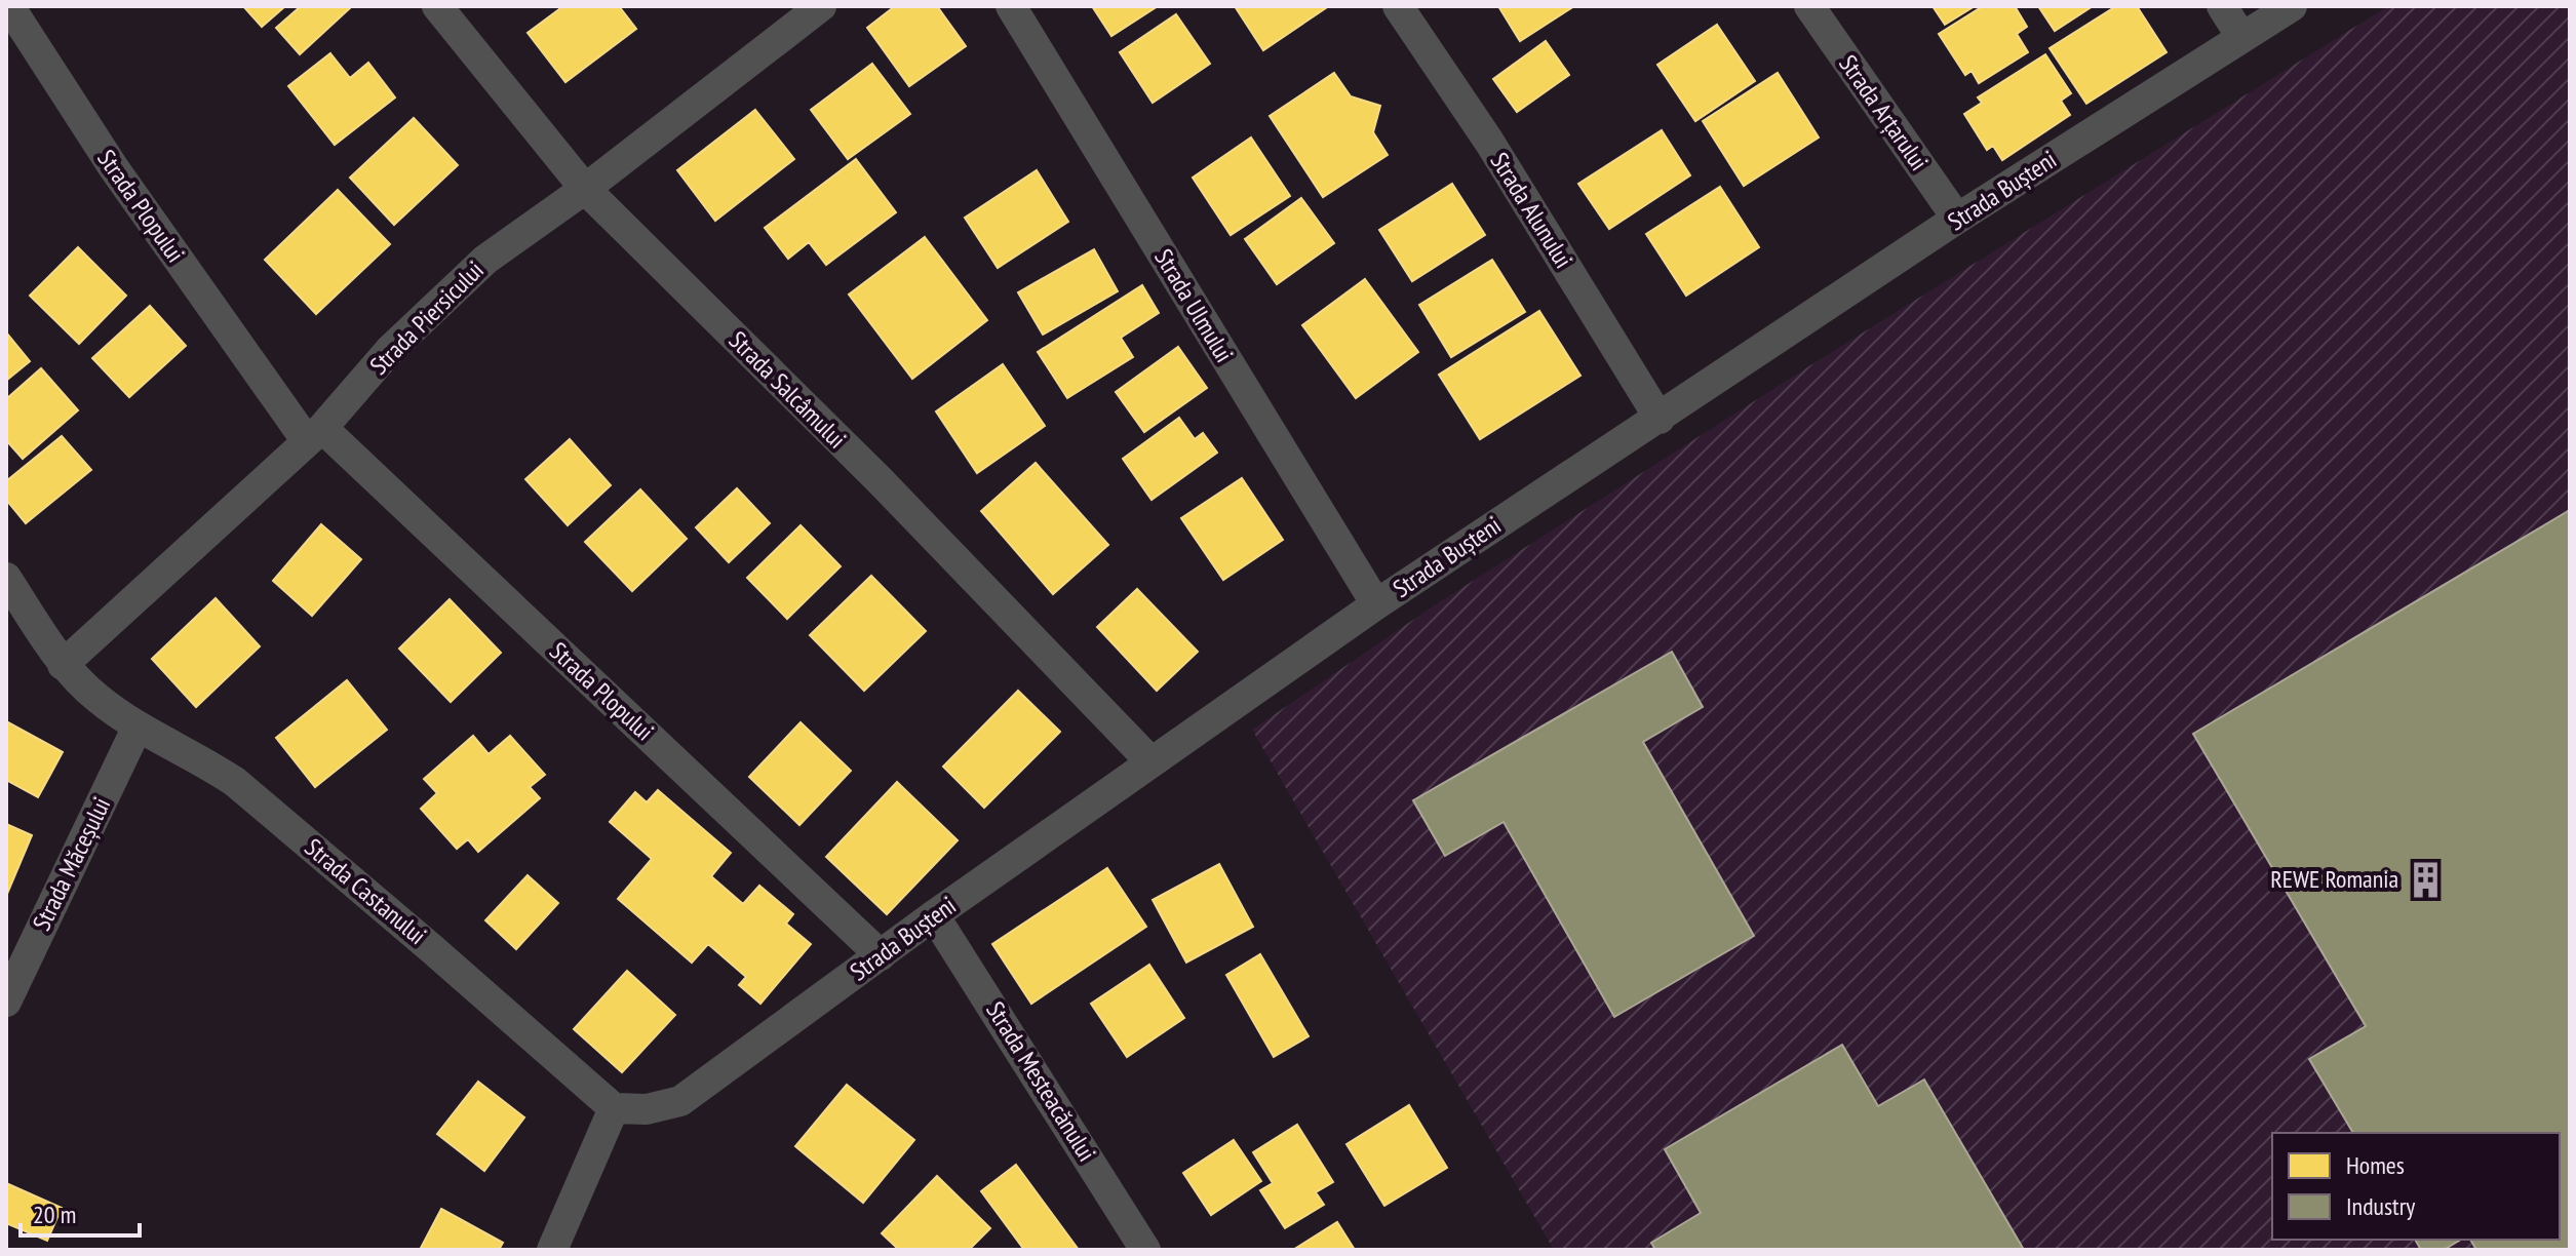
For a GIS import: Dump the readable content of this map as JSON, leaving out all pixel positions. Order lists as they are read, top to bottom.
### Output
{
  "streets": {
    "street": [
      "Strada Arțarului",
      "Strada Bușteni",
      "Strada Plopului",
      "Strada Alunului",
      "Strada Ulmului",
      "Strada Piersicului",
      "Strada Salcâmului",
      "Strada Măceșului",
      "Strada Castanului",
      "Strada Mesteacănului"
    ]
  },
  "crossings": [
    ["Strada Arțarului", "Strada Bușteni"],
    ["Strada Bușteni", "Strada Plopului"],
    ["Strada Bușteni", "Strada Alunului"],
    ["Strada Bușteni", "Strada Ulmului"],
    ["Strada Bușteni", "Strada Salcâmului"],
    ["Strada Bușteni", "Strada Castanului"],
    ["Strada Bușteni", "Strada Mesteacănului"],
    ["Strada Plopului", "Strada Piersicului"],
    ["Strada Piersicului", "Strada Salcâmului"],
    ["Strada Piersicului", "Strada Castanului"],
    ["Strada Măceșului", "Strada Castanului"]
  ],
  "places": {
    "building": ["REWE Romania"]
  },
  "legend": ["Homes", "Industry"],
  "scale_bar": "20 m"
}
